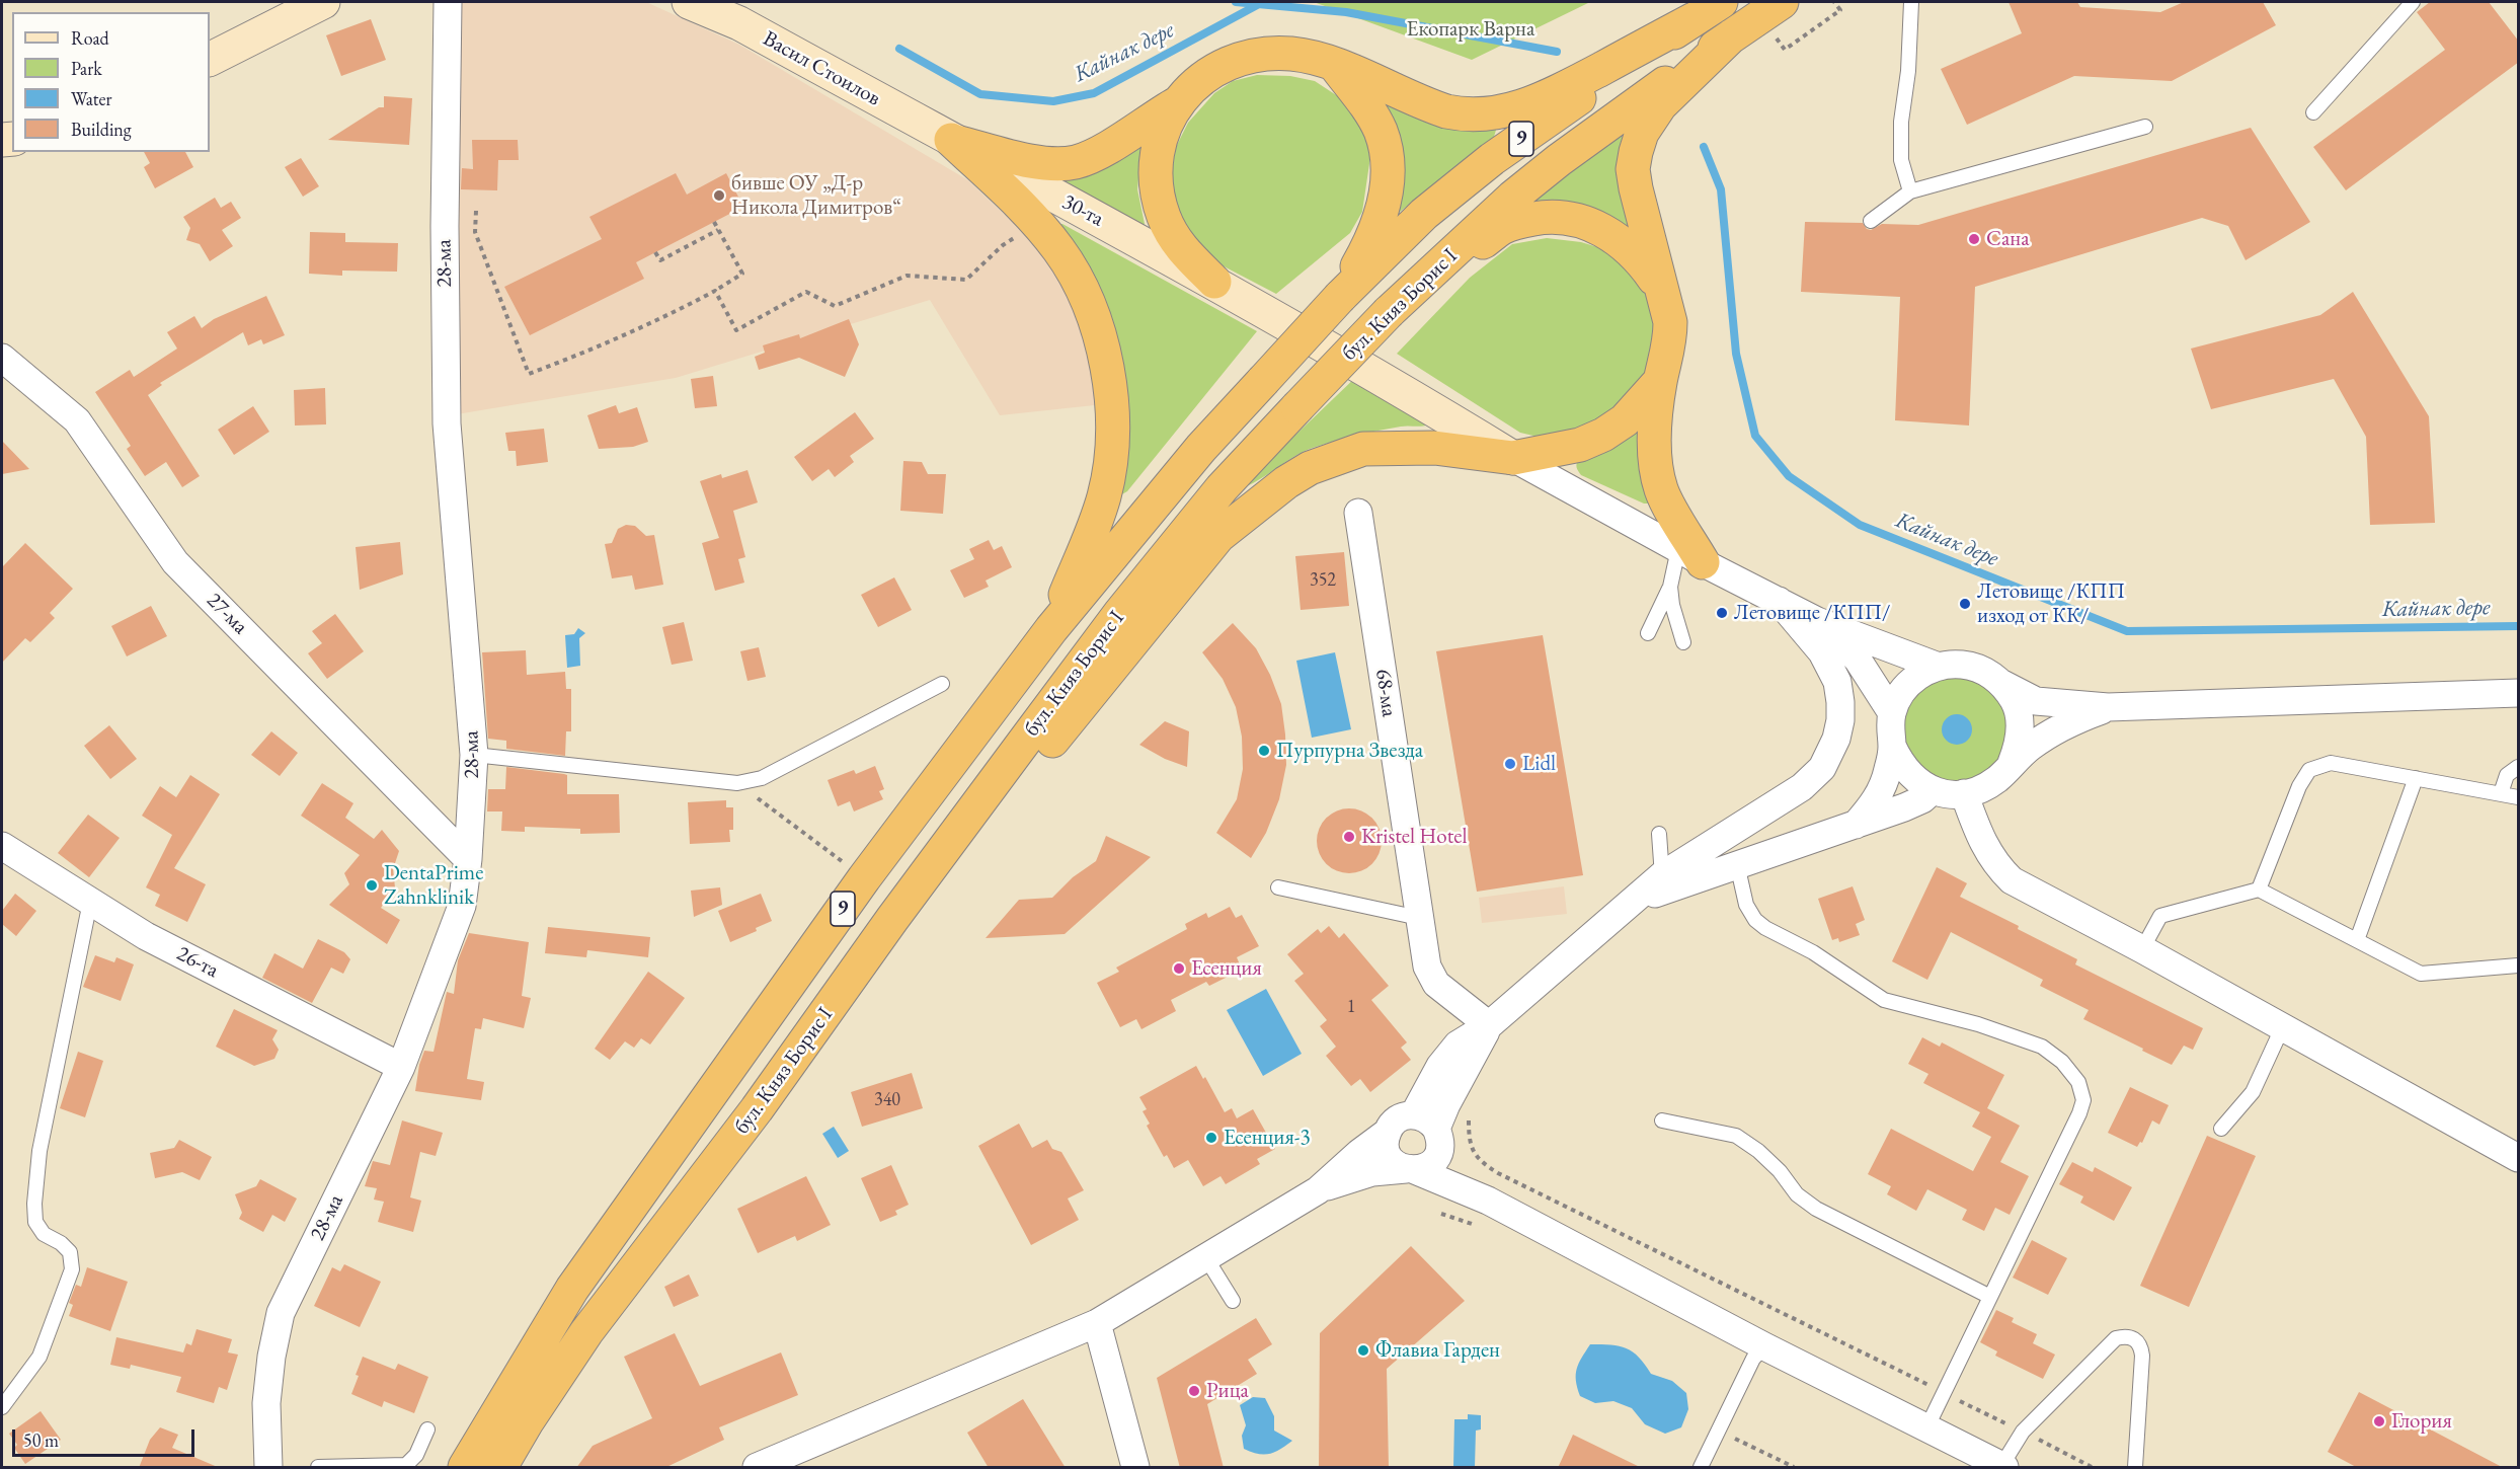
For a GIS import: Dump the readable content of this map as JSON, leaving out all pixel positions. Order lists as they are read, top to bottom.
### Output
{
  "streets": {
    "highway": ["9", "бул. Княз Борис I"],
    "street": [
      "Васил Стоилов",
      "30-та",
      "28-ма",
      "27-ма",
      "68-ма",
      "26-та"
    ]
  },
  "crossings": [
    ["Васил Стоилов", "30-та"],
    ["28-ма", "27-ма"],
    ["28-ма", "26-та"]
  ],
  "water": ["Кайнак дере"],
  "parks": ["Екопарк Варна"],
  "places": [
    "бивше ОУ „Д-р Никола Димитров“",
    "Сана",
    "Летовище /КПП изход от КК/",
    "Летовище /КПП/",
    "Пурпурна Звезда",
    "Lidl",
    "Kristel Hotel",
    "DentaPrime Zahnklinik",
    "Есенция",
    "Есенция-3",
    "Флавиа Гарден",
    "Рица",
    "Глория"
  ],
  "house_numbers": ["352", "1", "340"],
  "legend": [
    "Road",
    "Park",
    "Water",
    "Building"
  ],
  "scale_bar": "50 m"
}
